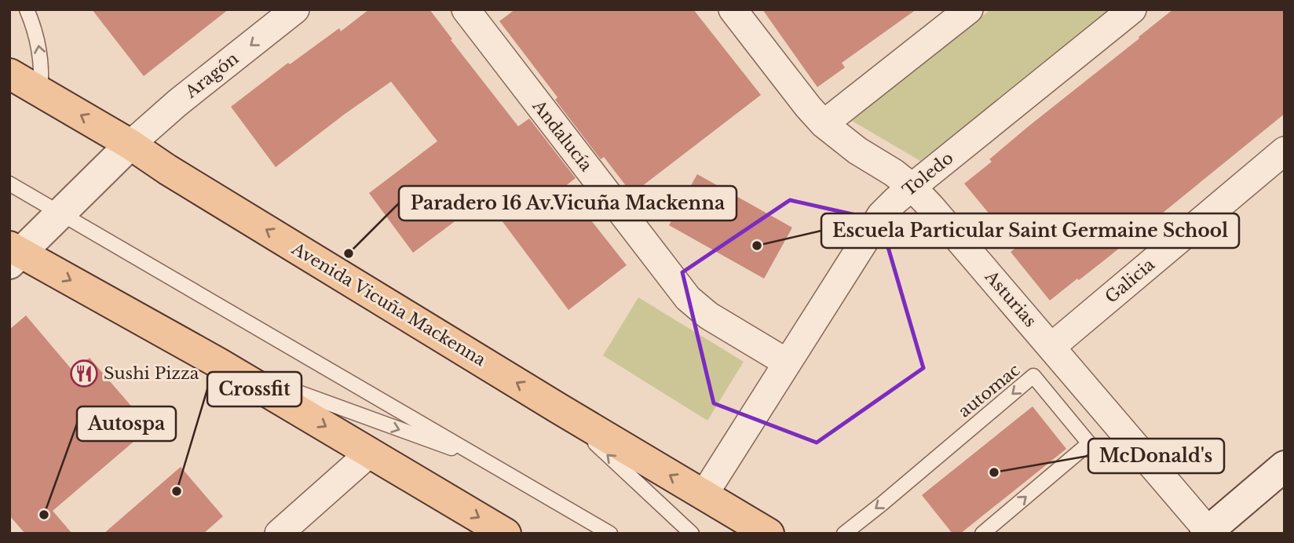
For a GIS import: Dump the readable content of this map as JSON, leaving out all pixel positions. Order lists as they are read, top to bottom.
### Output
{
  "streets": {
    "main road": ["Avenida Vicuña Mackenna"],
    "street": [
      "Aragón",
      "Andalucía",
      "Toledo",
      "Galicia",
      "Asturias"
    ],
    "lane": ["automac"]
  },
  "crossings": [
    ["Aragón", "Avenida Vicuña Mackenna"],
    ["Andalucía", "Toledo"],
    ["Toledo", "Asturias"],
    ["Toledo", "Avenida Vicuña Mackenna"],
    ["Galicia", "Asturias"]
  ],
  "one_way": ["Aragón"],
  "places": {
    "other": [
      "Escuela Particular Saint Germaine School",
      "Paradero 16 Av.Vicuña Mackenna",
      "McDonald's",
      "Crossfit",
      "Autospa"
    ],
    "restaurant": ["Sushi Pizza"]
  }
}
